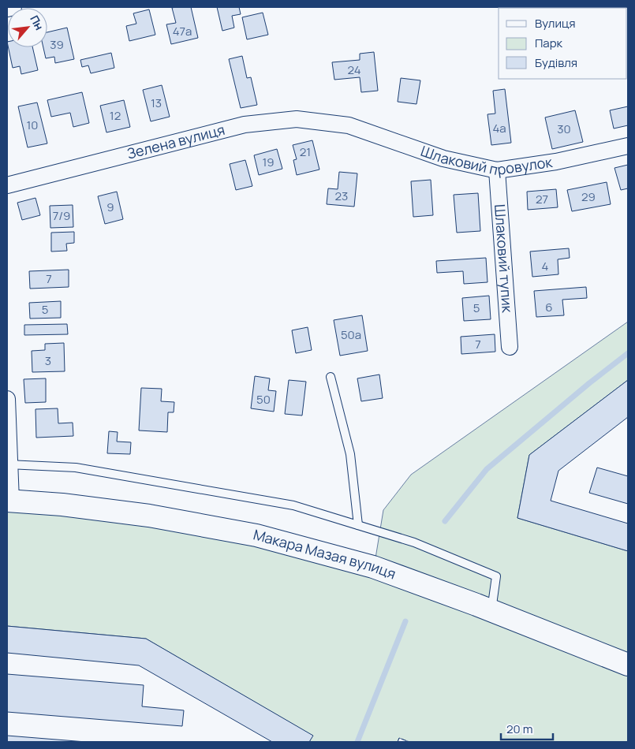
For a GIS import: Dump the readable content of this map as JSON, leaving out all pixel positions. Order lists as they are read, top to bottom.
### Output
{
  "streets": {
    "main road": ["Макара Мазая вулиця"],
    "street": ["Зелена вулиця", "Шлаковий провулок", "Шлаковий тупик"]
  },
  "crossings": [
    ["Зелена вулиця", "Шлаковий провулок"],
    ["Шлаковий провулок", "Шлаковий тупик"]
  ],
  "house_numbers": [
    "47а",
    "39",
    "24",
    "13",
    "12",
    "10",
    "4а",
    "30",
    "21",
    "19",
    "23",
    "29",
    "27",
    "9",
    "7/9",
    "4",
    "7",
    "6",
    "5",
    "5",
    "50а",
    "7",
    "3",
    "50"
  ],
  "legend": ["Вулиця", "Парк", "Будівля"],
  "scale_bar": "20 m",
  "north": "top right"
}
